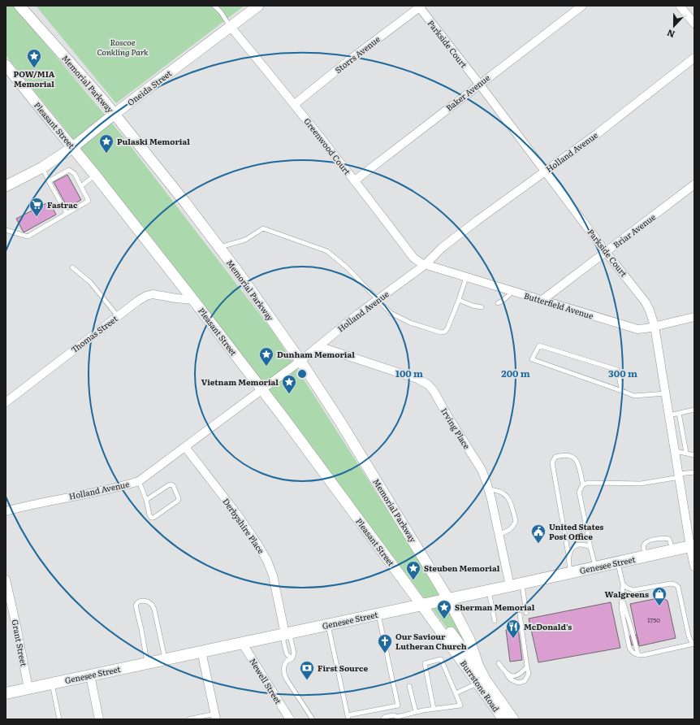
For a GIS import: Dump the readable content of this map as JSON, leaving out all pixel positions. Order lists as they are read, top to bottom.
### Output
{
  "streets": {
    "main road": ["Genesee Street"],
    "street": [
      "Parkside Court",
      "Storrs Avenue",
      "Memorial Parkway",
      "Oneida Street",
      "Baker Avenue",
      "Pleasant Street",
      "Greenwood Court",
      "Holland Avenue",
      "Briar Avenue",
      "Butterfield Avenue",
      "Thomas Street",
      "Irving Place",
      "Derbyshire Place",
      "Grant Street",
      "Newell Street",
      "Burrstone Road"
    ]
  },
  "crossings": [
    ["Parkside Court", "Storrs Avenue"],
    ["Parkside Court", "Baker Avenue"],
    ["Parkside Court", "Holland Avenue"],
    ["Parkside Court", "Briar Avenue"],
    ["Parkside Court", "Butterfield Avenue"],
    ["Parkside Court", "Genesee Street"],
    ["Storrs Avenue", "Greenwood Court"],
    ["Memorial Parkway", "Oneida Street"],
    ["Memorial Parkway", "Holland Avenue"],
    ["Memorial Parkway", "Genesee Street"],
    ["Memorial Parkway", "Burrstone Road"],
    ["Oneida Street", "Pleasant Street"],
    ["Oneida Street", "Greenwood Court"],
    ["Baker Avenue", "Greenwood Court"],
    ["Pleasant Street", "Holland Avenue"],
    ["Pleasant Street", "Thomas Street"],
    ["Pleasant Street", "Genesee Street"],
    ["Pleasant Street", "Burrstone Road"],
    ["Greenwood Court", "Holland Avenue"],
    ["Greenwood Court", "Butterfield Avenue"],
    ["Holland Avenue", "Butterfield Avenue"],
    ["Holland Avenue", "Irving Place"],
    ["Holland Avenue", "Derbyshire Place"],
    ["Briar Avenue", "Butterfield Avenue"],
    ["Irving Place", "Genesee Street"],
    ["Derbyshire Place", "Genesee Street"],
    ["Genesee Street", "Grant Street"],
    ["Genesee Street", "Newell Street"],
    ["Genesee Street", "Burrstone Road"]
  ],
  "parks": ["Roscoe Conkling Park"],
  "places": {
    "place": [
      "POW/MIA Memorial",
      "Pulaski Memorial",
      "Dunham Memorial",
      "Vietnam Memorial",
      "Steuben Memorial",
      "Sherman Memorial"
    ],
    "supermarket": ["Fastrac"],
    "public building": ["United States Post Office"],
    "shop": ["Walgreens"],
    "restaurant": ["McDonald's"],
    "church": ["Our Saviour Lutheran Church"],
    "bank": ["First Source"]
  },
  "house_numbers": ["1750"],
  "north": "bottom",
  "rings": ["100 m", "200 m", "300 m"]
}
